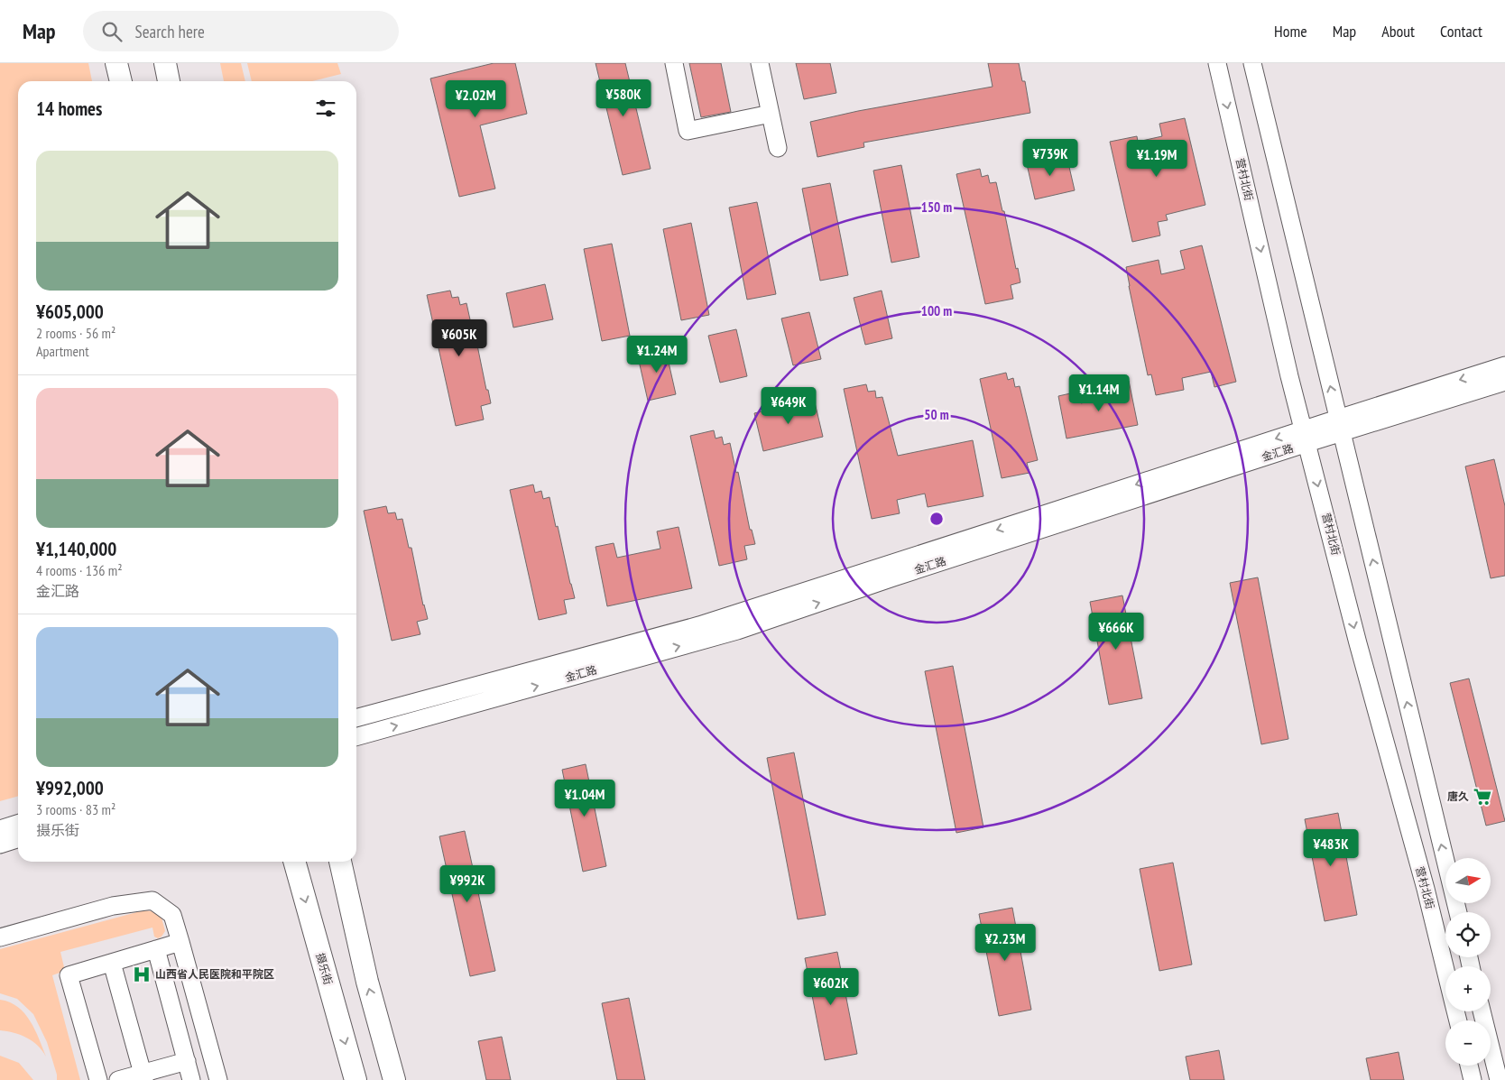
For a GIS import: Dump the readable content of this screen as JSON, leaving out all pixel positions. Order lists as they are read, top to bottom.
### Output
{
  "streets": {
    "main road": ["摄乐街"],
    "street": ["营村北街", "金汇路"]
  },
  "crossings": [
    ["营村北街", "金汇路"]
  ],
  "places": {
    "supermarket": ["唐久"],
    "hospital": ["山西省人民医院和平院区"]
  },
  "north": "right",
  "page": {
    "header": "Map",
    "search": "Search here",
    "nav": [
      "Home",
      "Map",
      "About",
      "Contact"
    ],
    "price": [
      "¥580K",
      "¥2.02M",
      "¥739K",
      "¥1.19M",
      "¥605K",
      "¥1.24M",
      "¥1.14M",
      "¥649K",
      "¥666K",
      "¥1.04M",
      "¥483K",
      "¥992K",
      "¥2.23M",
      "¥602K"
    ],
    "heading": "14 homes",
    "list": [
      {
        "name": "¥605,000",
        "note": "2 rooms · 56 m² · Apartment"
      },
      {
        "name": "¥1,140,000",
        "note": "4 rooms · 136 m² · 金汇路"
      },
      {
        "name": "¥992,000",
        "note": "3 rooms · 83 m² · 摄乐街"
      }
    ],
    "map_buttons": ["+", "−"]
  },
  "rings": ["150 m", "100 m", "50 m"]
}
